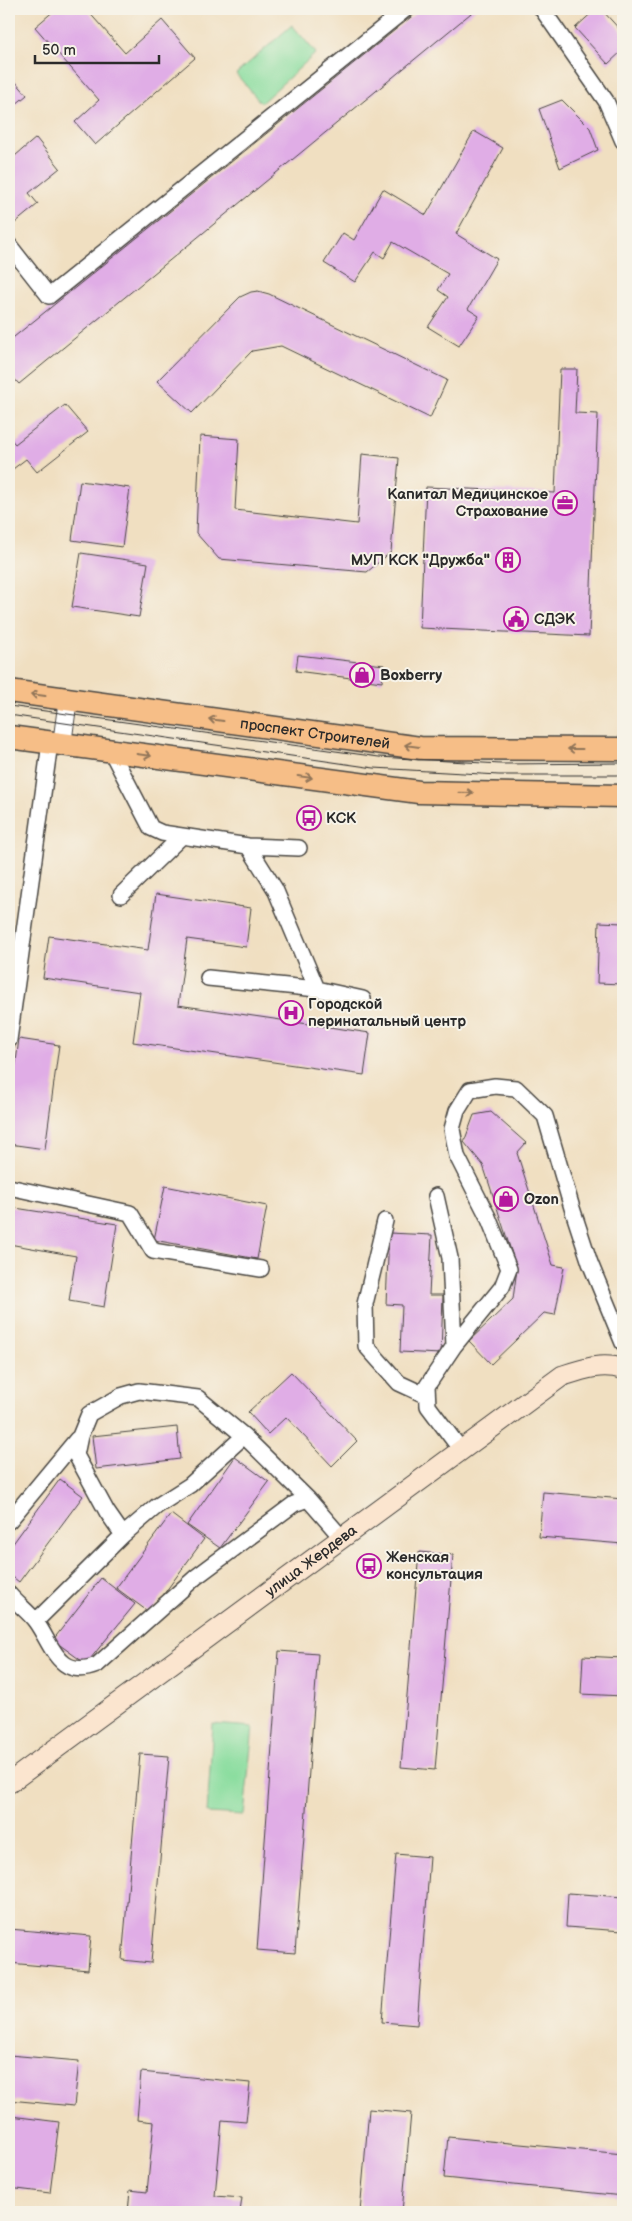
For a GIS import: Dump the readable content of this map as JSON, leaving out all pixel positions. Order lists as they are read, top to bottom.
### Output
{
  "streets": {
    "main road": ["проспект Строителей", "улица Жердева"]
  },
  "places": {
    "office": ["Капитал Медицинское Страхование"],
    "building": ["МУП КСК \"Дружба\""],
    "public building": ["СДЭК"],
    "shop": ["Boxberry", "Ozon"],
    "bus stop": ["КСК", "Женская консультация"],
    "hospital": ["Городской перинатальный центр"]
  },
  "scale_bar": "50 m"
}
